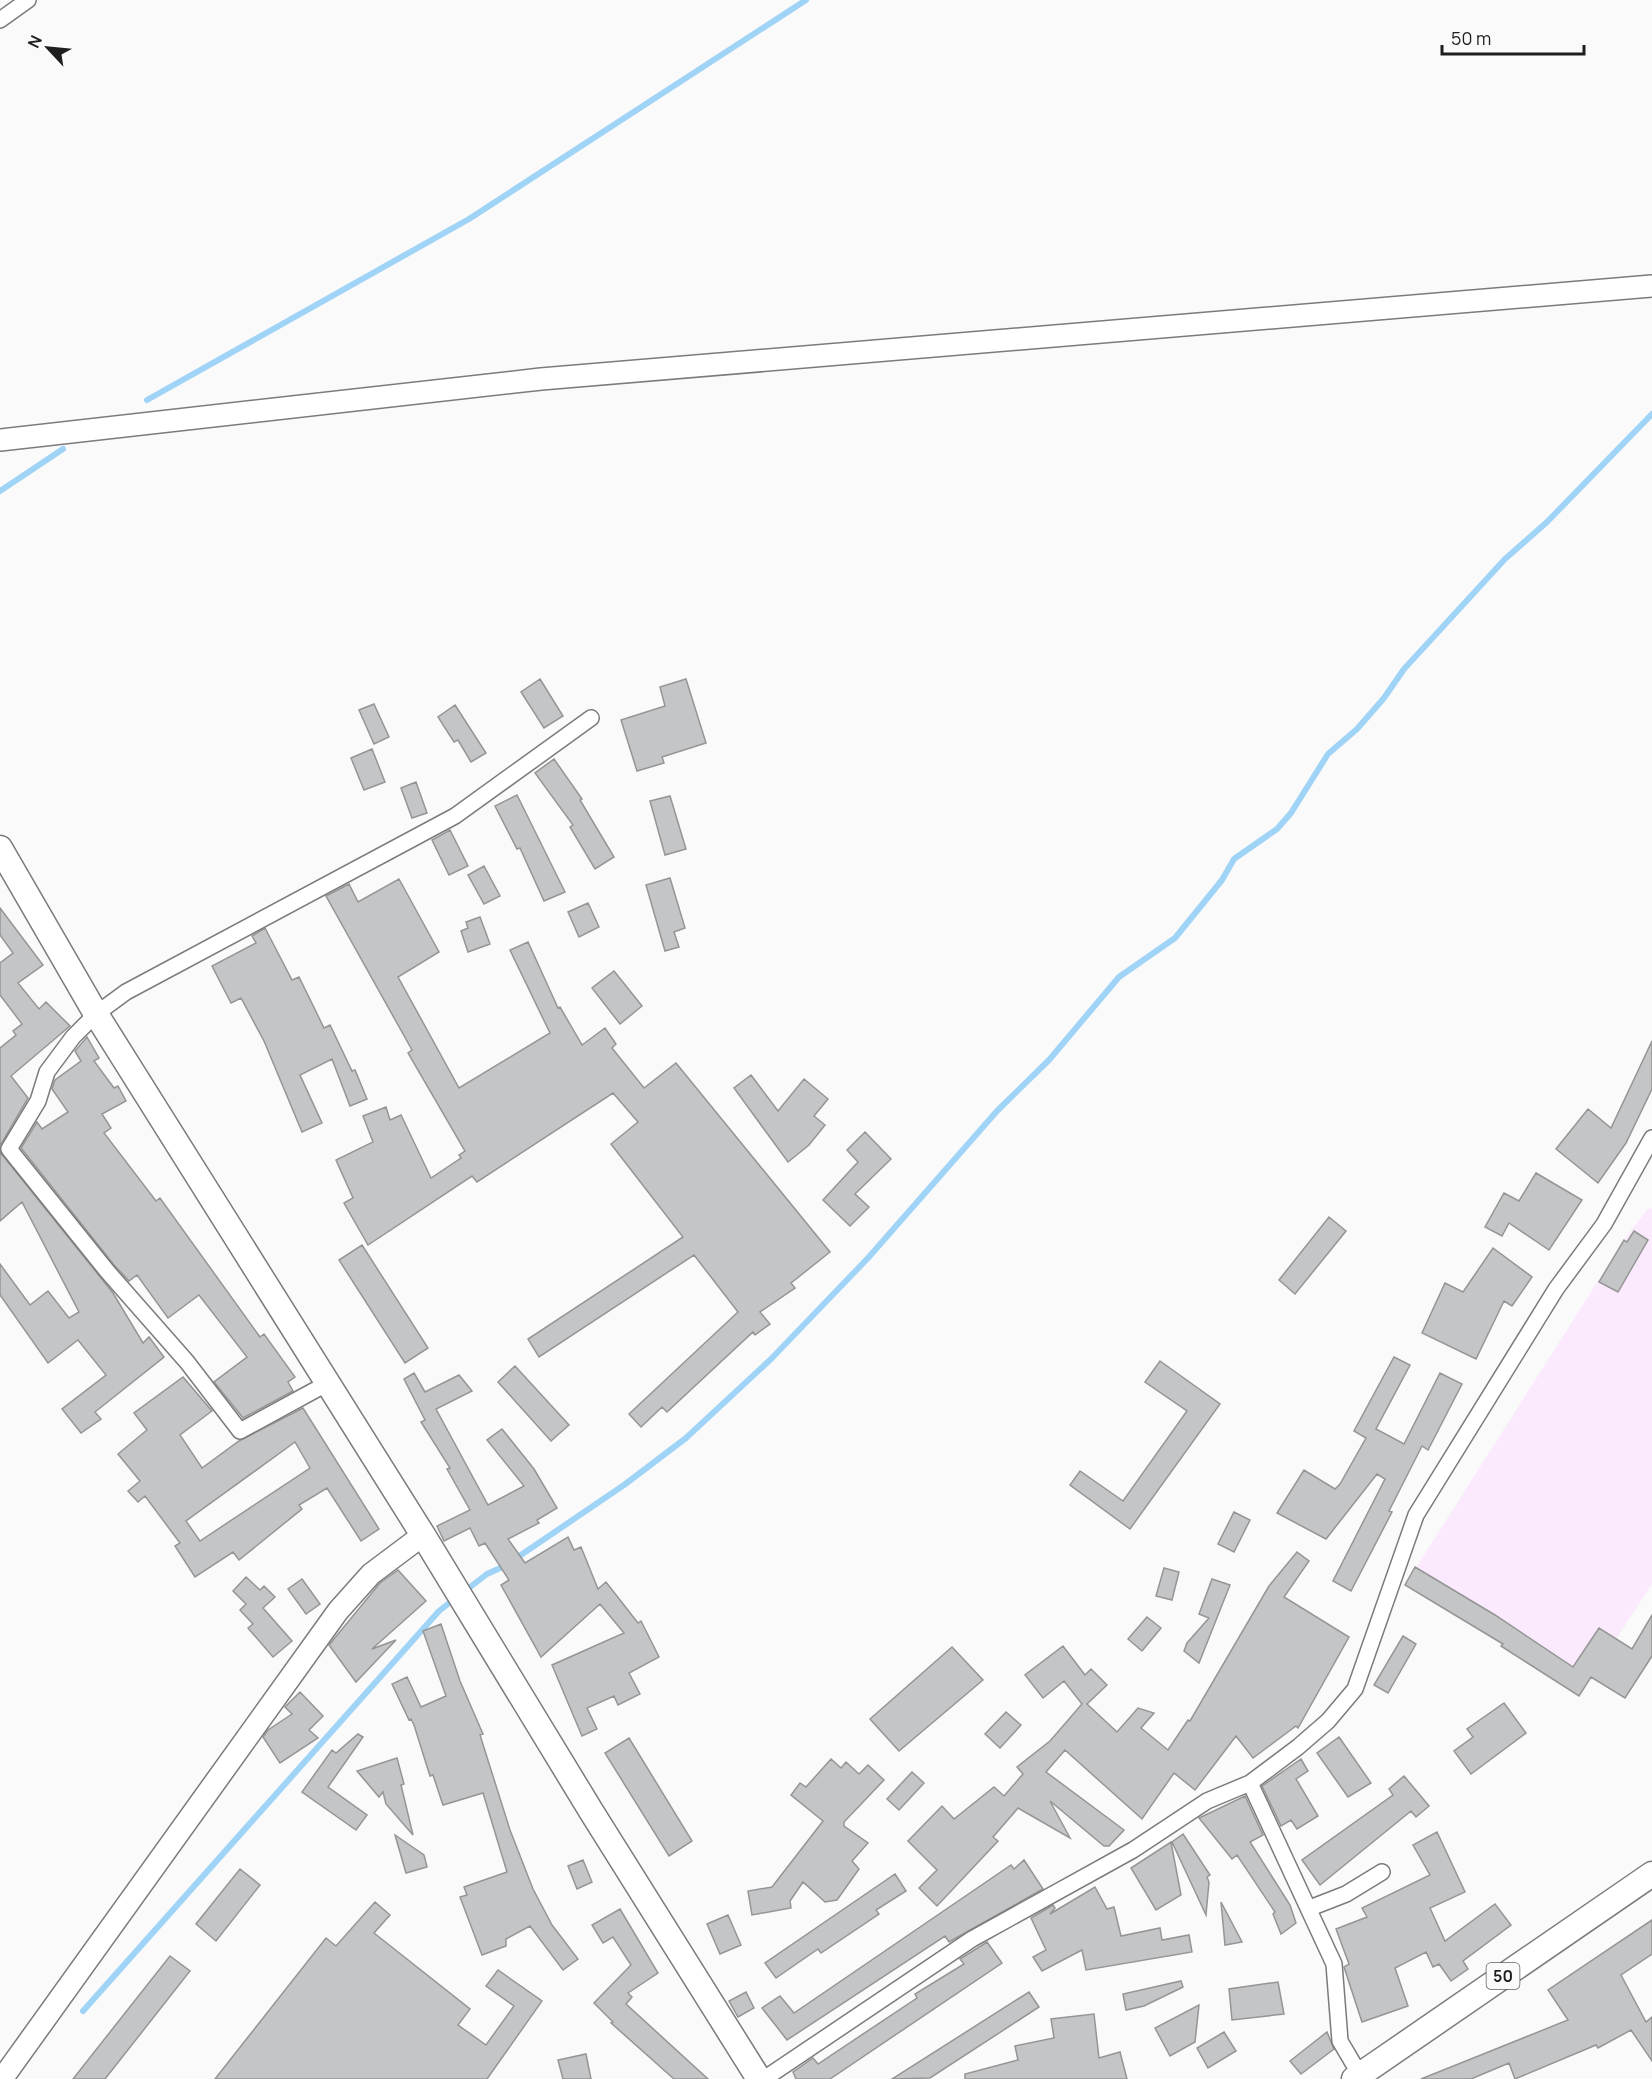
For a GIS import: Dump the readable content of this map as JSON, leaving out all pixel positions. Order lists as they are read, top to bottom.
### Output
{
  "streets": {
    "main road": ["50"]
  },
  "scale_bar": "50 m",
  "north": "top left"
}
